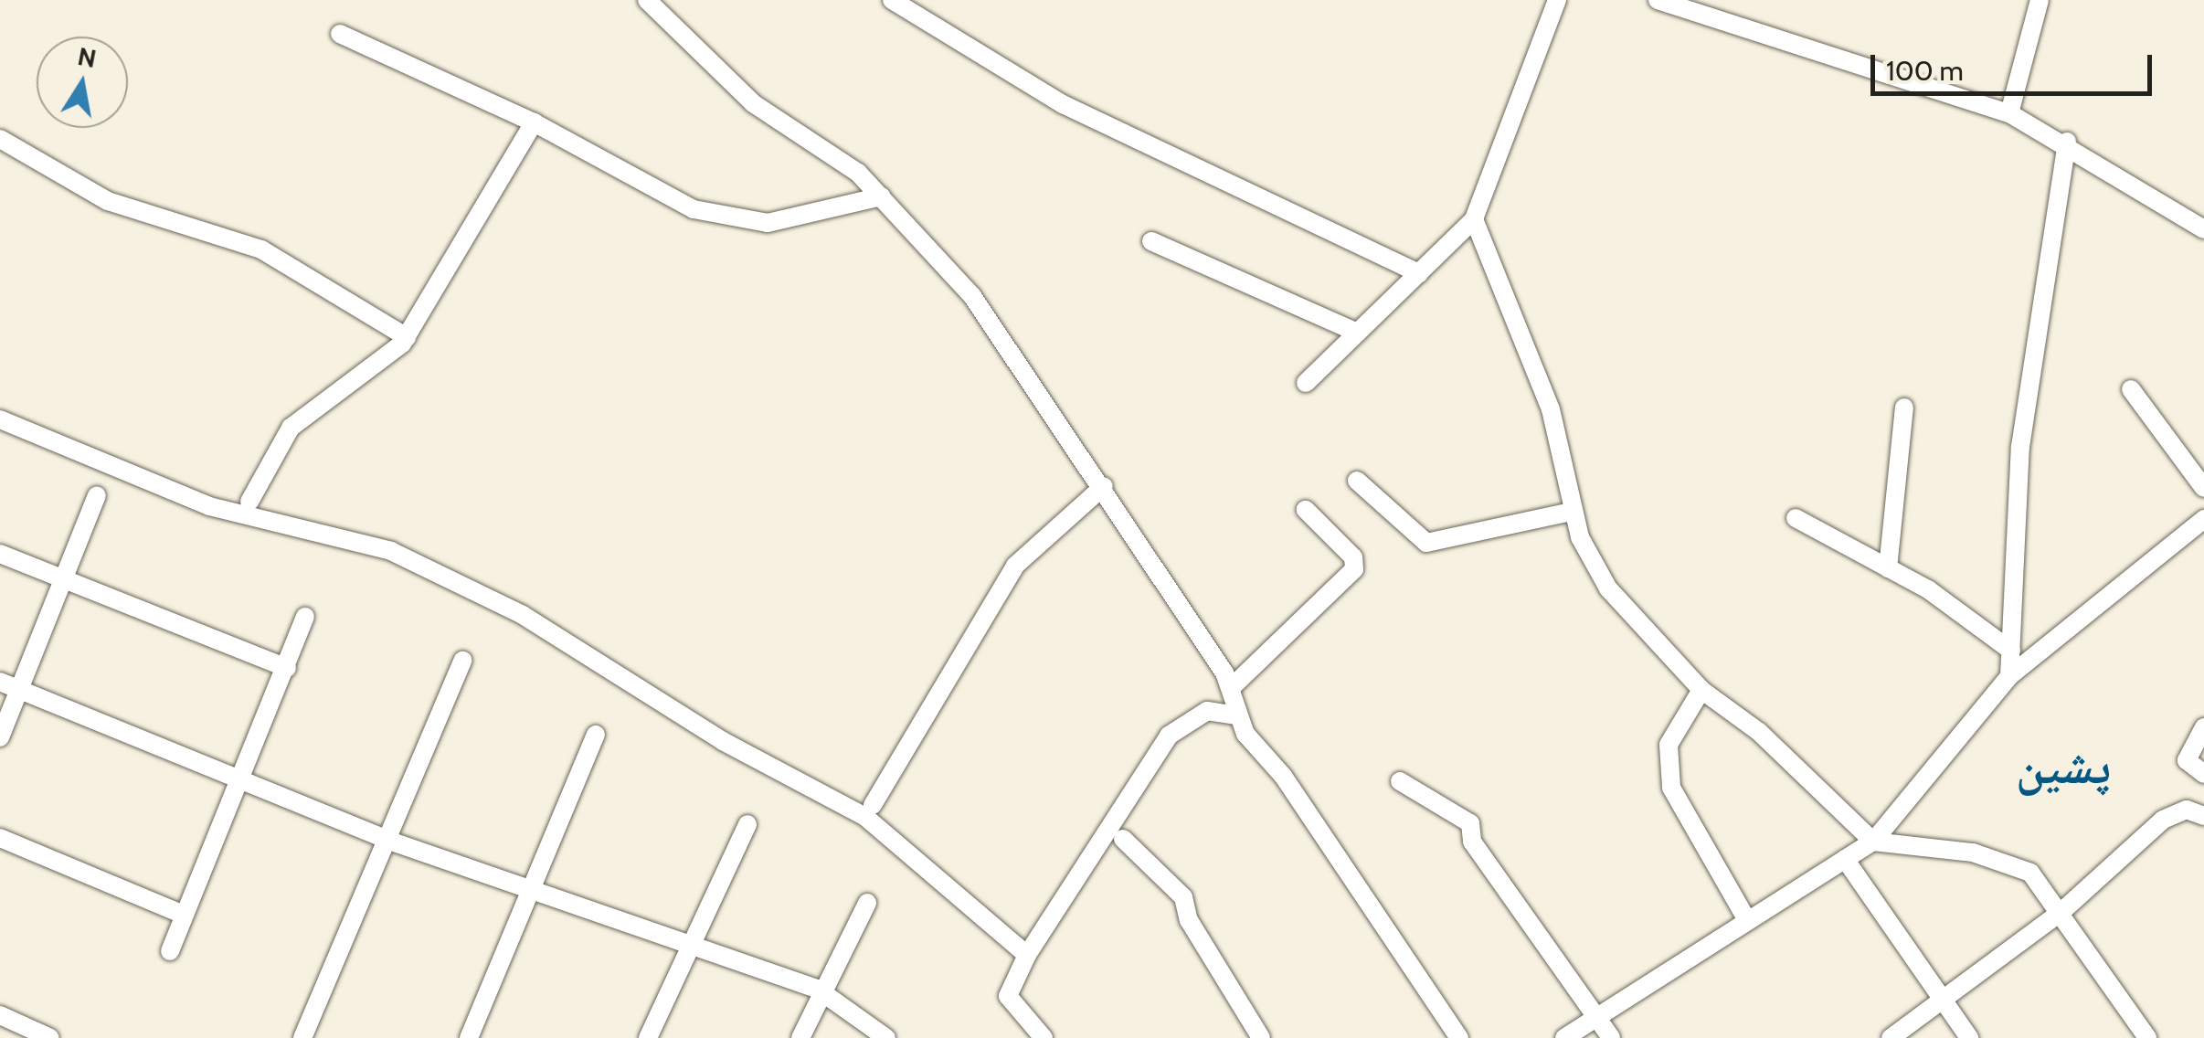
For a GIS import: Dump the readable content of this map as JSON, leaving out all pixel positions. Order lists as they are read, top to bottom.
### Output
{
  "districts": ["پشین"],
  "scale_bar": "100 m",
  "north": "top"
}
